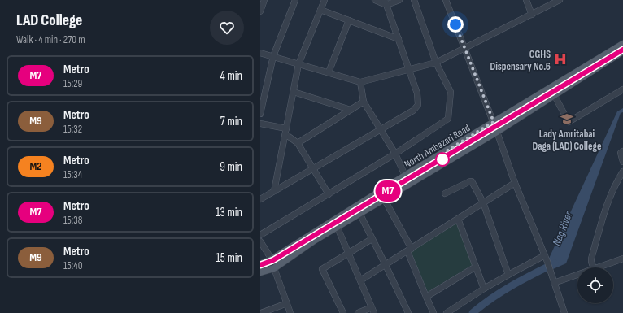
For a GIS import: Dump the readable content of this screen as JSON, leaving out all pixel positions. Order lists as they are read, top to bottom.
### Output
{
  "streets": {
    "main road": ["North Ambazari Road"]
  },
  "water": ["Nag River"],
  "places": {
    "hospital": ["CGHS Dispensary No.6"],
    "school or university": ["Lady Amritabai Daga (LAD) College"]
  },
  "lines": ["metro line M7"],
  "page": {
    "heading": ["LAD College", "Walk · 4 min · 270 m"],
    "on_map": "M7",
    "list": [
      {
        "mark": "M7",
        "name": "Metro",
        "note": "15:29",
        "value": "4 min"
      },
      {
        "mark": "M9",
        "name": "Metro",
        "note": "15:32",
        "value": "7 min"
      },
      {
        "mark": "M2",
        "name": "Metro",
        "note": "15:34",
        "value": "9 min"
      },
      {
        "mark": "M7",
        "name": "Metro",
        "note": "15:38",
        "value": "13 min"
      },
      {
        "mark": "M9",
        "name": "Metro",
        "note": "15:40",
        "value": "15 min"
      }
    ]
  }
}
